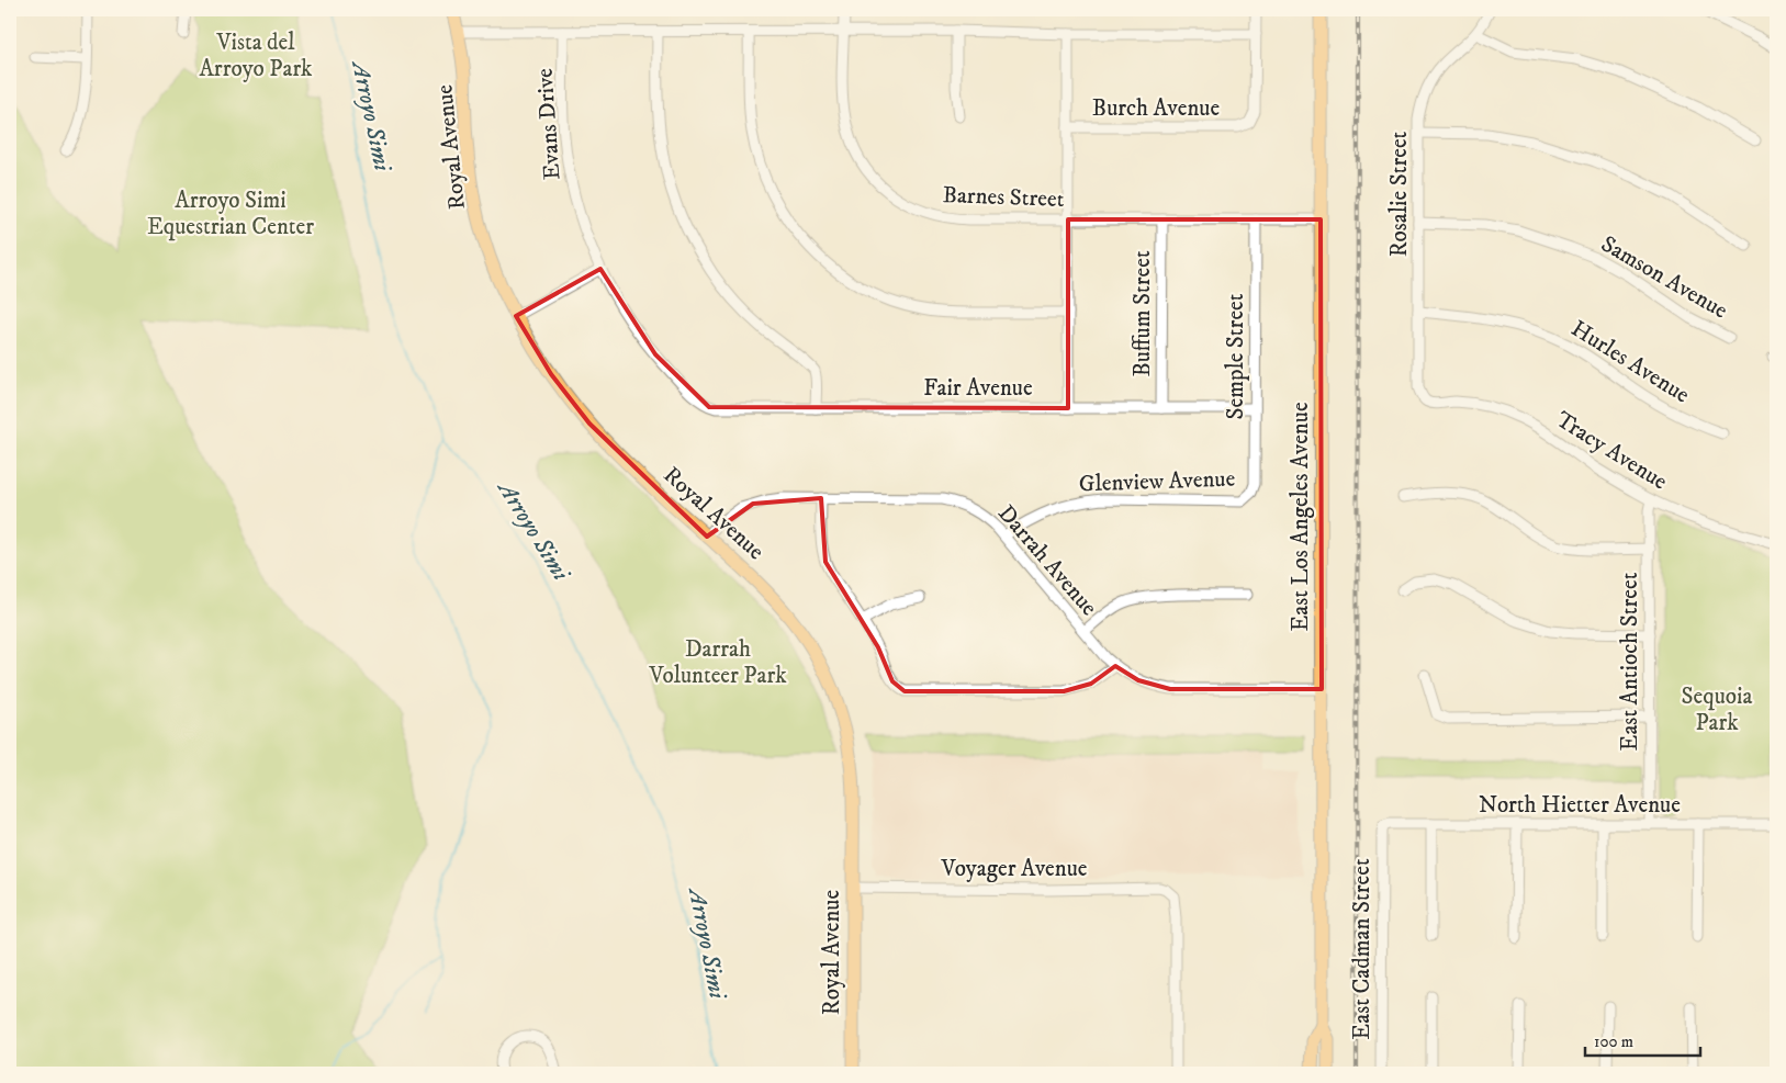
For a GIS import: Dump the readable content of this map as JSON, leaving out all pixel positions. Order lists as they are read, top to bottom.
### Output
{
  "streets": {
    "main road": ["Royal Avenue", "East Los Angeles Avenue"],
    "street": [
      "Burch Avenue",
      "Evans Drive",
      "Rosalie Street",
      "Barnes Street",
      "Samson Avenue",
      "Buffum Street",
      "Semple Street",
      "Hurles Avenue",
      "Fair Avenue",
      "Tracy Avenue",
      "Glenview Avenue",
      "Darrah Avenue",
      "East Antioch Street",
      "North Hietter Avenue",
      "Voyager Avenue",
      "East Cadman Street"
    ]
  },
  "crossings": [
    ["Evans Drive", "Fair Avenue"],
    ["Royal Avenue", "Darrah Avenue"],
    ["Royal Avenue", "Voyager Avenue"],
    ["Rosalie Street", "Samson Avenue"],
    ["Rosalie Street", "Hurles Avenue"],
    ["Rosalie Street", "Tracy Avenue"],
    ["Barnes Street", "Buffum Street"],
    ["Barnes Street", "Semple Street"],
    ["Barnes Street", "East Los Angeles Avenue"],
    ["Buffum Street", "Fair Avenue"],
    ["Semple Street", "Fair Avenue"],
    ["Semple Street", "Glenview Avenue"],
    ["Tracy Avenue", "East Antioch Street"],
    ["Glenview Avenue", "Darrah Avenue"],
    ["East Los Angeles Avenue", "Darrah Avenue"],
    ["East Antioch Street", "North Hietter Avenue"],
    ["North Hietter Avenue", "East Cadman Street"]
  ],
  "water": ["Arroyo Simi"],
  "parks": [
    "Vista del Arroyo Park",
    "Arroyo Simi Equestrian Center",
    "Darrah Volunteer Park",
    "Sequoia Park"
  ],
  "scale_bar": "100 m"
}
